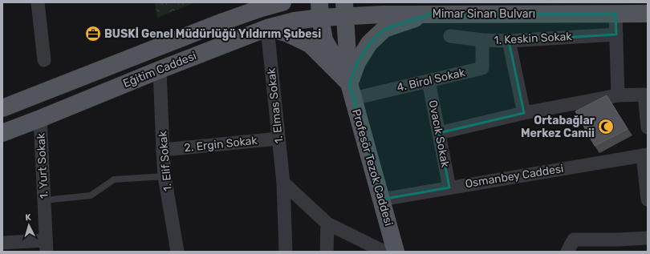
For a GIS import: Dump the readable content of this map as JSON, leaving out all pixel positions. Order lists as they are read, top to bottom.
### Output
{
  "streets": {
    "main road": ["Mimar Sinan Bulvarı", "Eğitim Caddesi", "Profesör Tezok Caddesi"],
    "street": [
      "1. Keskin Sokak",
      "4. Birol Sokak",
      "1. Elmas Sokak",
      "Ovacık Sokak",
      "2. Ergin Sokak",
      "1. Elif Sokak",
      "1. Yurt Sokak",
      "Osmanbey Caddesi"
    ]
  },
  "crossings": [
    ["Mimar Sinan Bulvarı", "Eğitim Caddesi"],
    ["1. Keskin Sokak", "4. Birol Sokak"],
    ["Eğitim Caddesi", "1. Elmas Sokak"],
    ["Eğitim Caddesi", "1. Elif Sokak"],
    ["Eğitim Caddesi", "1. Yurt Sokak"],
    ["4. Birol Sokak", "Ovacık Sokak"],
    ["4. Birol Sokak", "Profesör Tezok Caddesi"],
    ["1. Elmas Sokak", "2. Ergin Sokak"],
    ["Ovacık Sokak", "Osmanbey Caddesi"],
    ["2. Ergin Sokak", "1. Elif Sokak"],
    ["Profesör Tezok Caddesi", "Osmanbey Caddesi"]
  ],
  "places": {
    "office": ["BUSKİ Genel Müdürlüğü Yıldırım Şubesi"],
    "mosque": ["Ortabağlar Merkez Camii"]
  },
  "north": "top"
}
